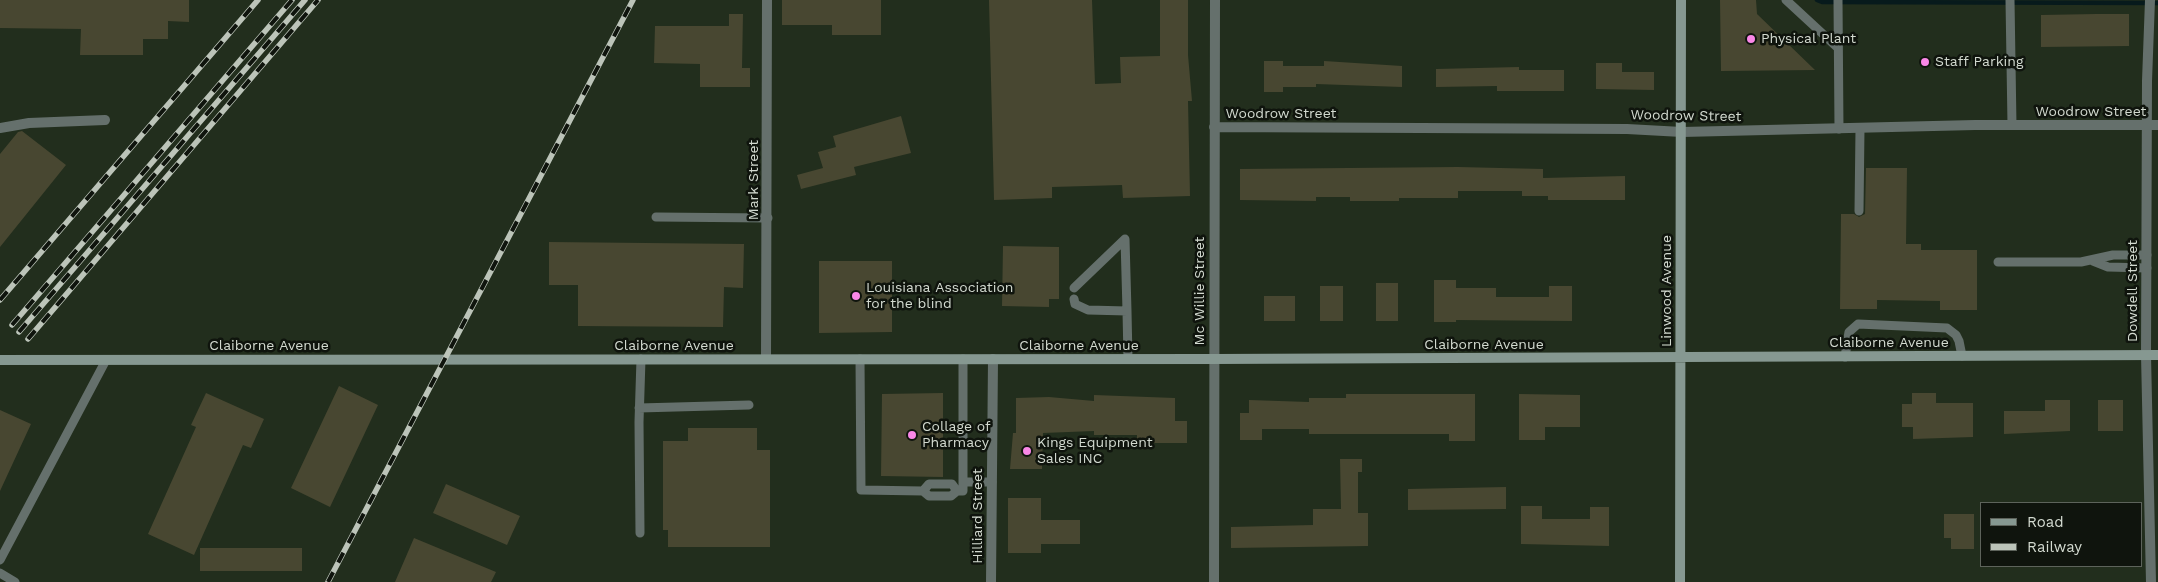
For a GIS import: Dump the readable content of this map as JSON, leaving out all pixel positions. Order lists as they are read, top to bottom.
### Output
{
  "streets": {
    "street": [
      "Woodrow Street",
      "Mark Street",
      "Mc Willie Street",
      "Linwood Avenue",
      "Dowdell Street",
      "Claiborne Avenue",
      "Hilliard Street"
    ]
  },
  "crossings": [
    ["Woodrow Street", "Mc Willie Street"],
    ["Woodrow Street", "Linwood Avenue"],
    ["Woodrow Street", "Dowdell Street"],
    ["Mark Street", "Claiborne Avenue"],
    ["Mc Willie Street", "Claiborne Avenue"],
    ["Linwood Avenue", "Claiborne Avenue"],
    ["Dowdell Street", "Claiborne Avenue"],
    ["Claiborne Avenue", "Hilliard Street"]
  ],
  "places": [
    "Physical Plant",
    "Staff Parking",
    "Louisiana Association for the blind",
    "Collage of Pharmacy",
    "Kings Equipment Sales INC"
  ],
  "legend": ["Road", "Railway"]
}
